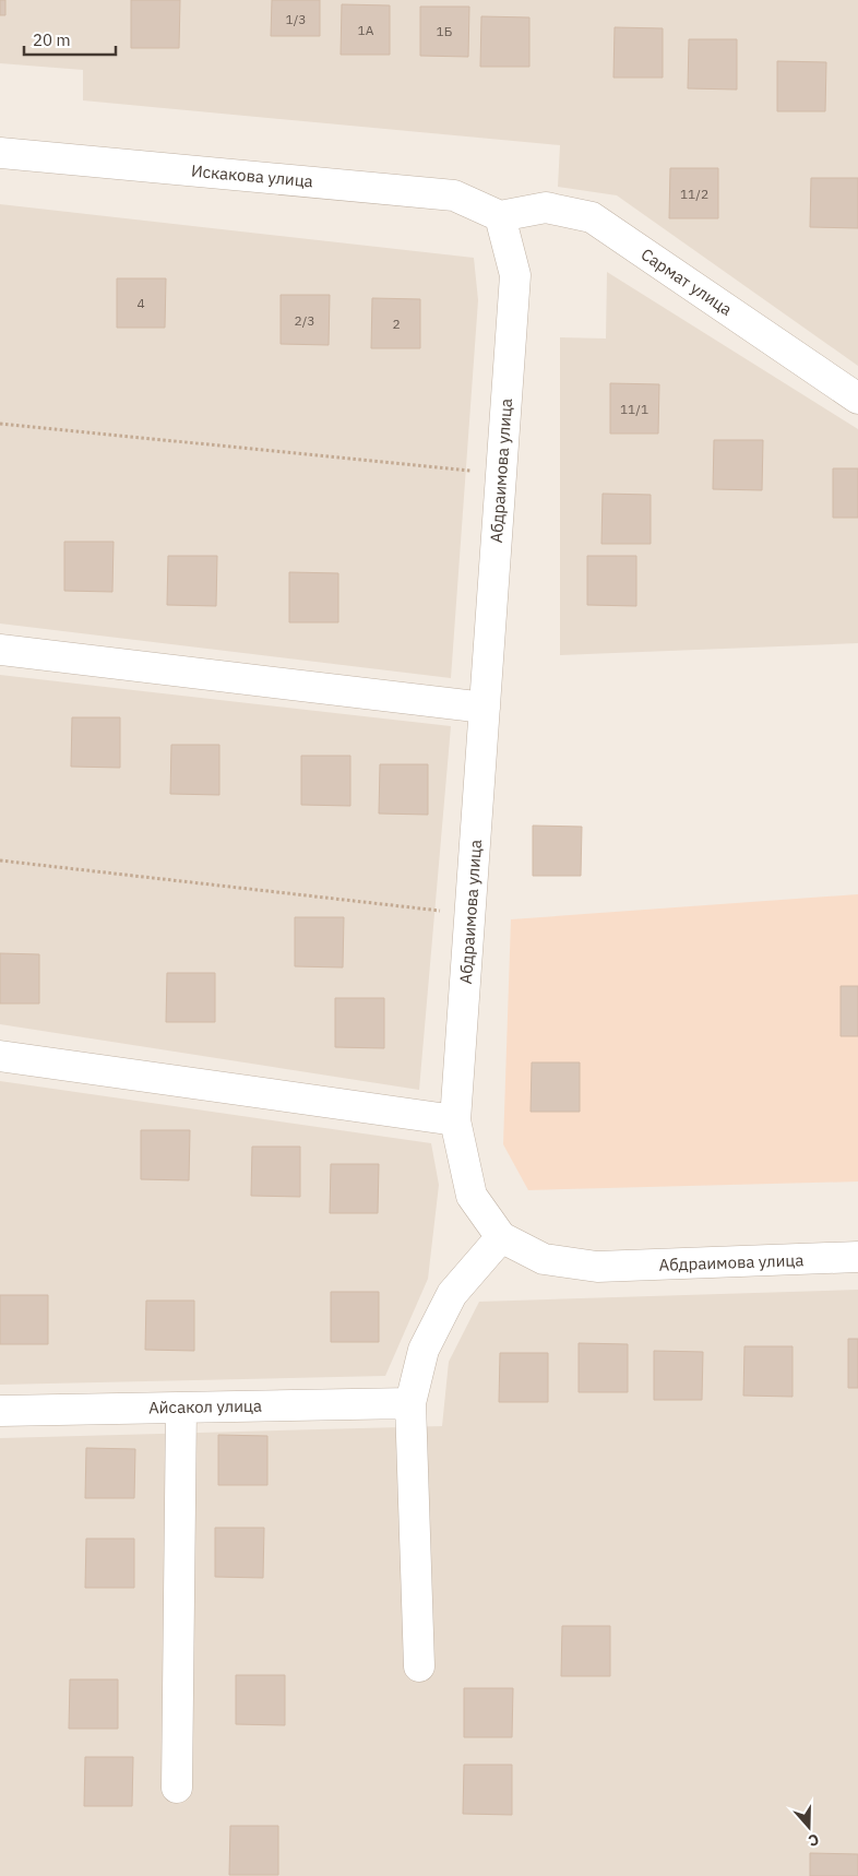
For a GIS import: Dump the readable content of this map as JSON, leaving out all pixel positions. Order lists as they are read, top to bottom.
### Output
{
  "streets": {
    "street": [
      "Искакова улица",
      "Сармат улица",
      "Абдраимова улица",
      "Айсакол улица"
    ]
  },
  "crossings": [
    ["Искакова улица", "Сармат улица"],
    ["Искакова улица", "Абдраимова улица"],
    ["Сармат улица", "Абдраимова улица"]
  ],
  "house_numbers": [
    "1/3",
    "1А",
    "1Б",
    "11/2",
    "4",
    "2/3",
    "2",
    "11/1"
  ],
  "scale_bar": "20 m",
  "north": "bottom"
}
